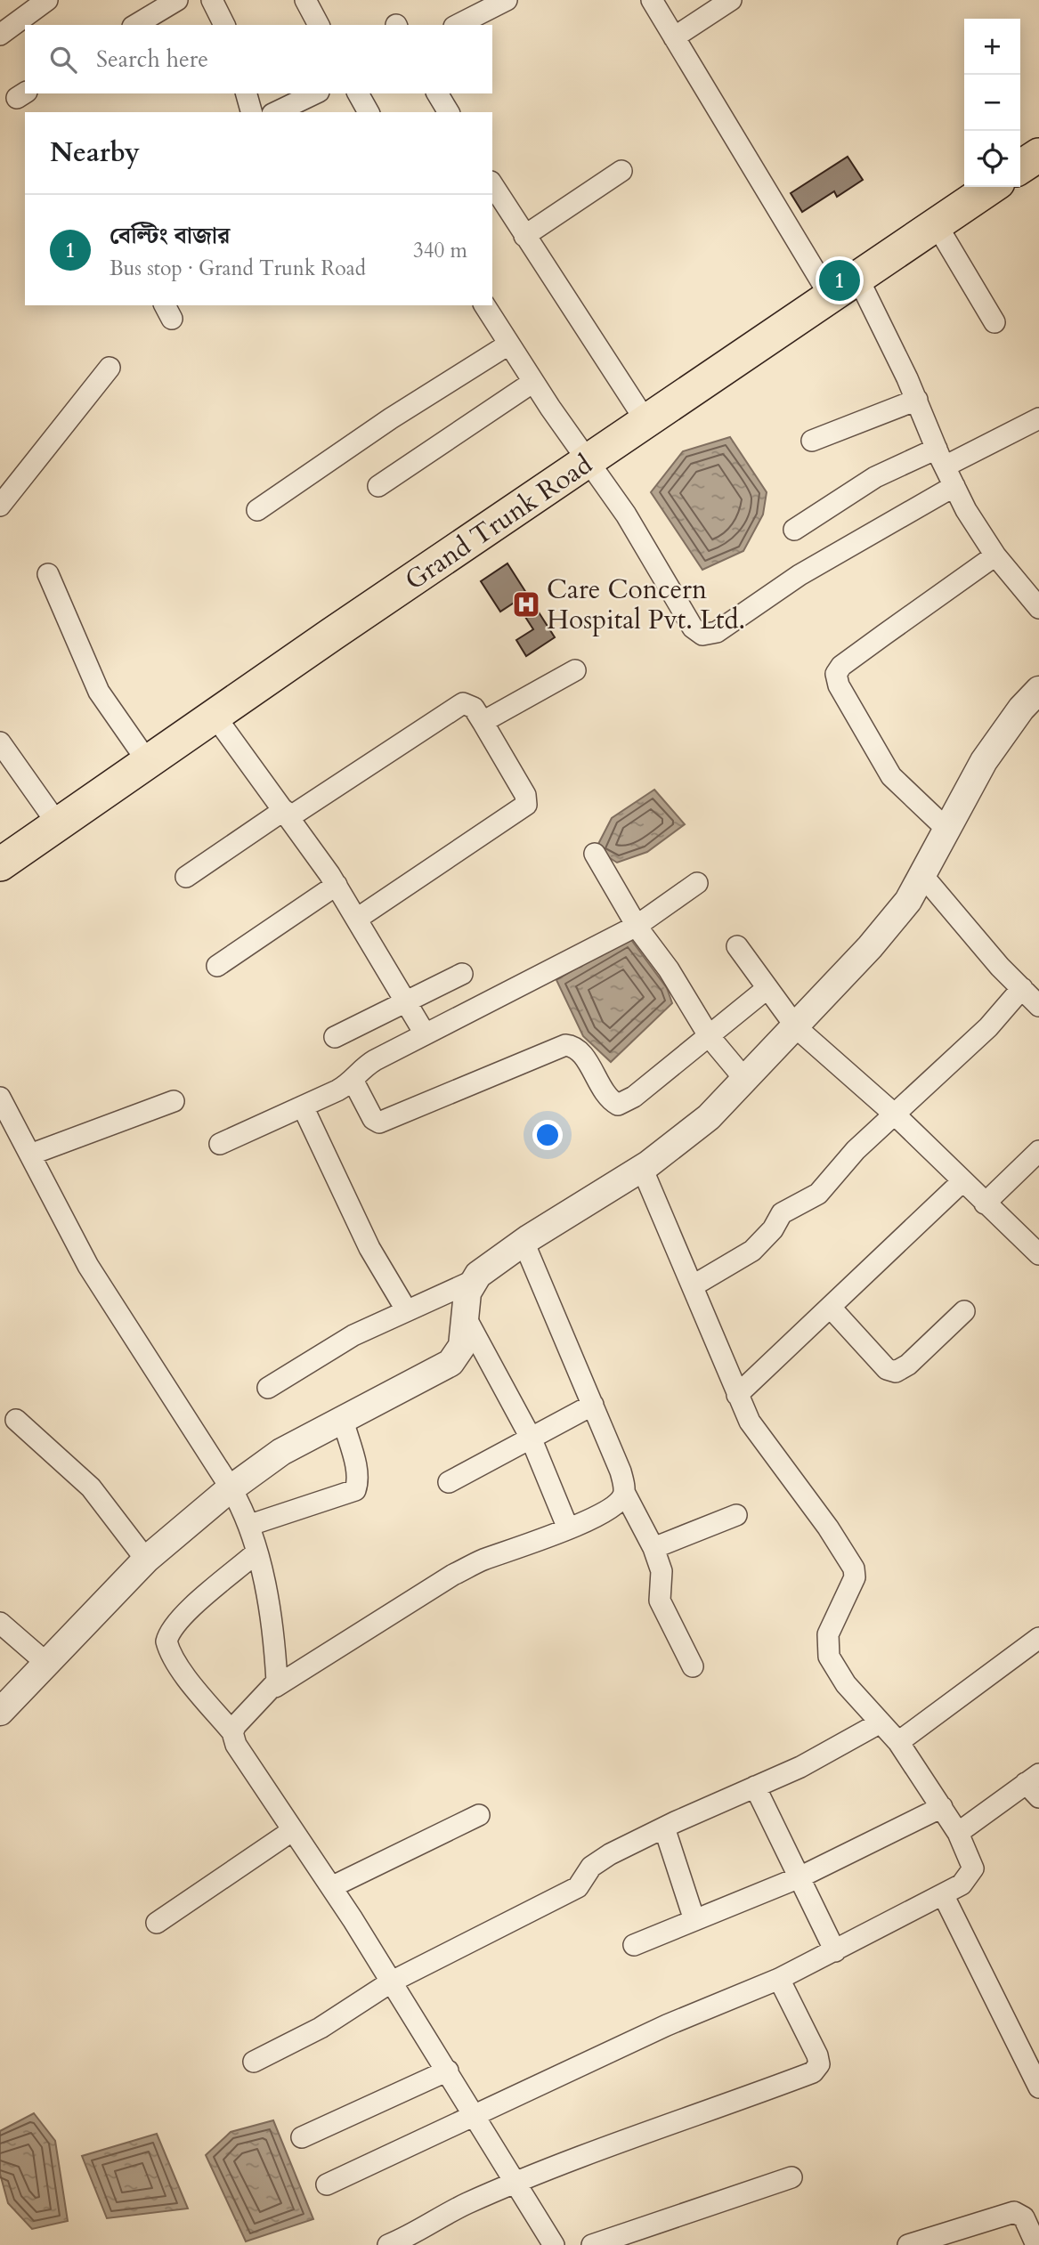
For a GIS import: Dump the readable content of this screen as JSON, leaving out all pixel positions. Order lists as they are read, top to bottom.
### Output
{
  "streets": {
    "main road": ["Grand Trunk Road"]
  },
  "places": {
    "hospital": ["Care Concern Hospital Pvt. Ltd."]
  },
  "page": {
    "map_buttons": ["+", "−"],
    "search": "Search here",
    "heading": "Nearby",
    "list": [
      {
        "mark": "1",
        "name": "বেল্টিং বাজার",
        "note": "Bus stop · Grand Trunk Road",
        "value": "340 m"
      }
    ],
    "pins": "1"
  }
}
